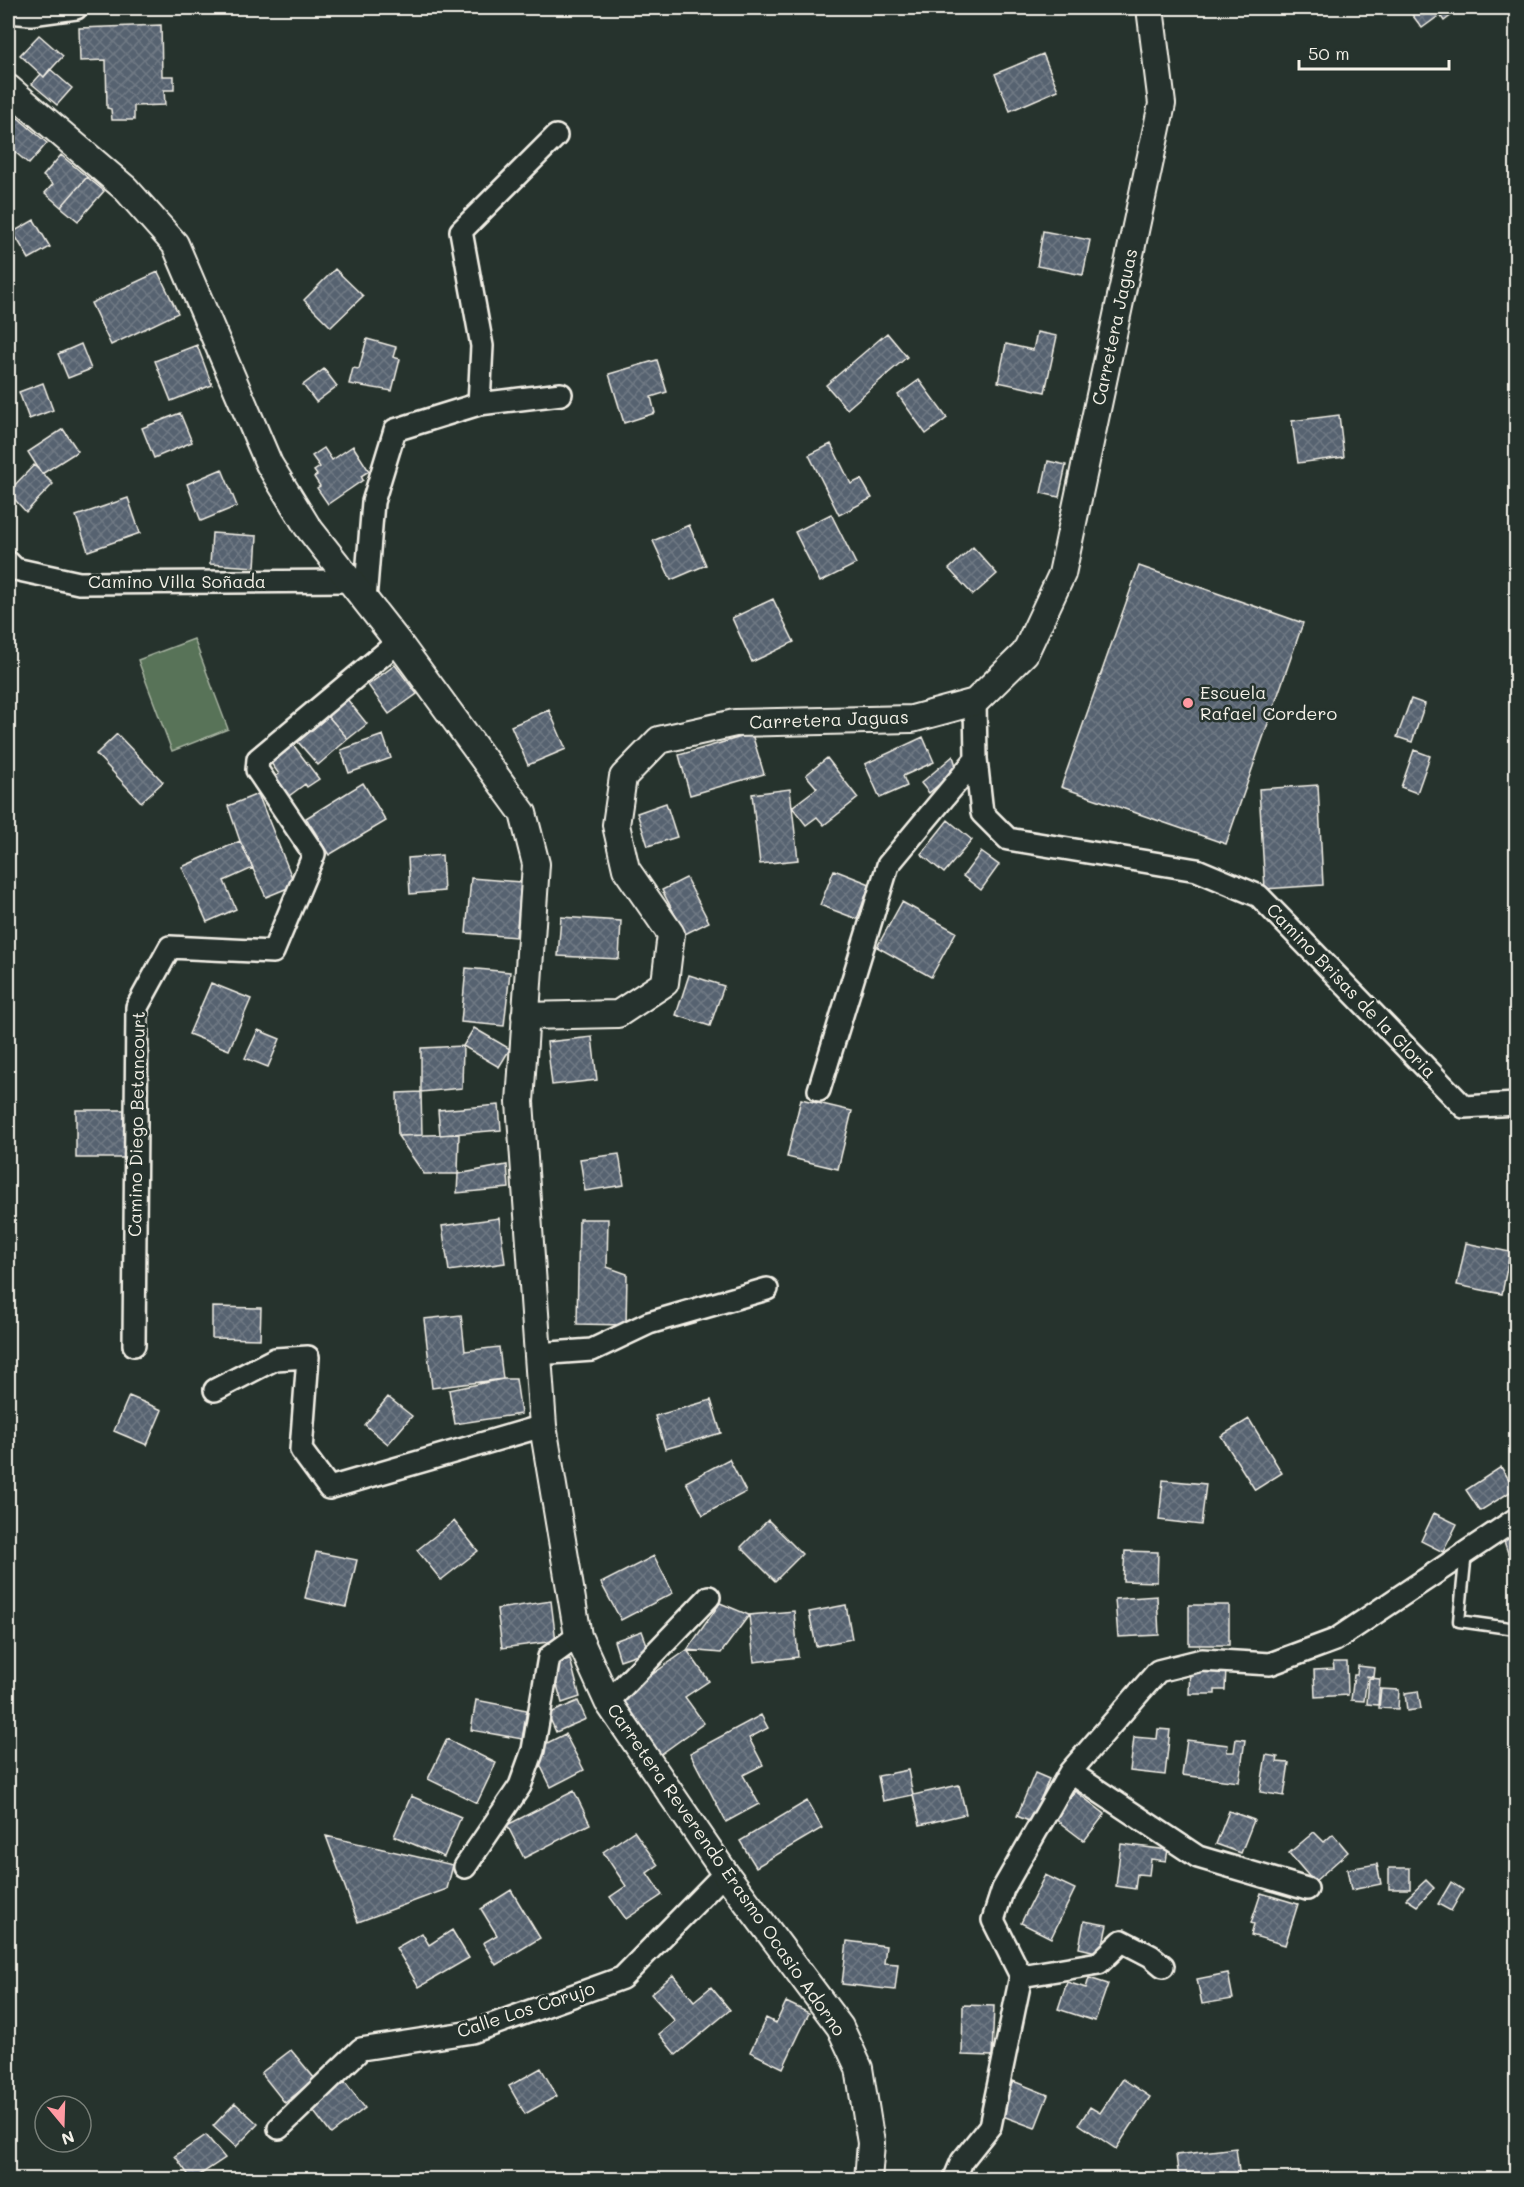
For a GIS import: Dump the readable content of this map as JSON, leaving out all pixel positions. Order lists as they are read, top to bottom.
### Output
{
  "streets": {
    "street": [
      "Carretera Jaguas",
      "Camino Villa Soñada",
      "Camino Brisas de la Gloria",
      "Camino Diego Betancourt",
      "Carretera Reverendo Erasmo Ocasio Adorno",
      "Calle Los Corujo"
    ]
  },
  "crossings": [
    ["Carretera Jaguas", "Camino Brisas de la Gloria"],
    ["Carretera Jaguas", "Carretera Reverendo Erasmo Ocasio Adorno"],
    ["Camino Villa Soñada", "Carretera Reverendo Erasmo Ocasio Adorno"],
    ["Camino Diego Betancourt", "Carretera Reverendo Erasmo Ocasio Adorno"],
    ["Carretera Reverendo Erasmo Ocasio Adorno", "Calle Los Corujo"]
  ],
  "places": ["Escuela Rafael Cordero"],
  "scale_bar": "50 m",
  "north": "bottom"
}
